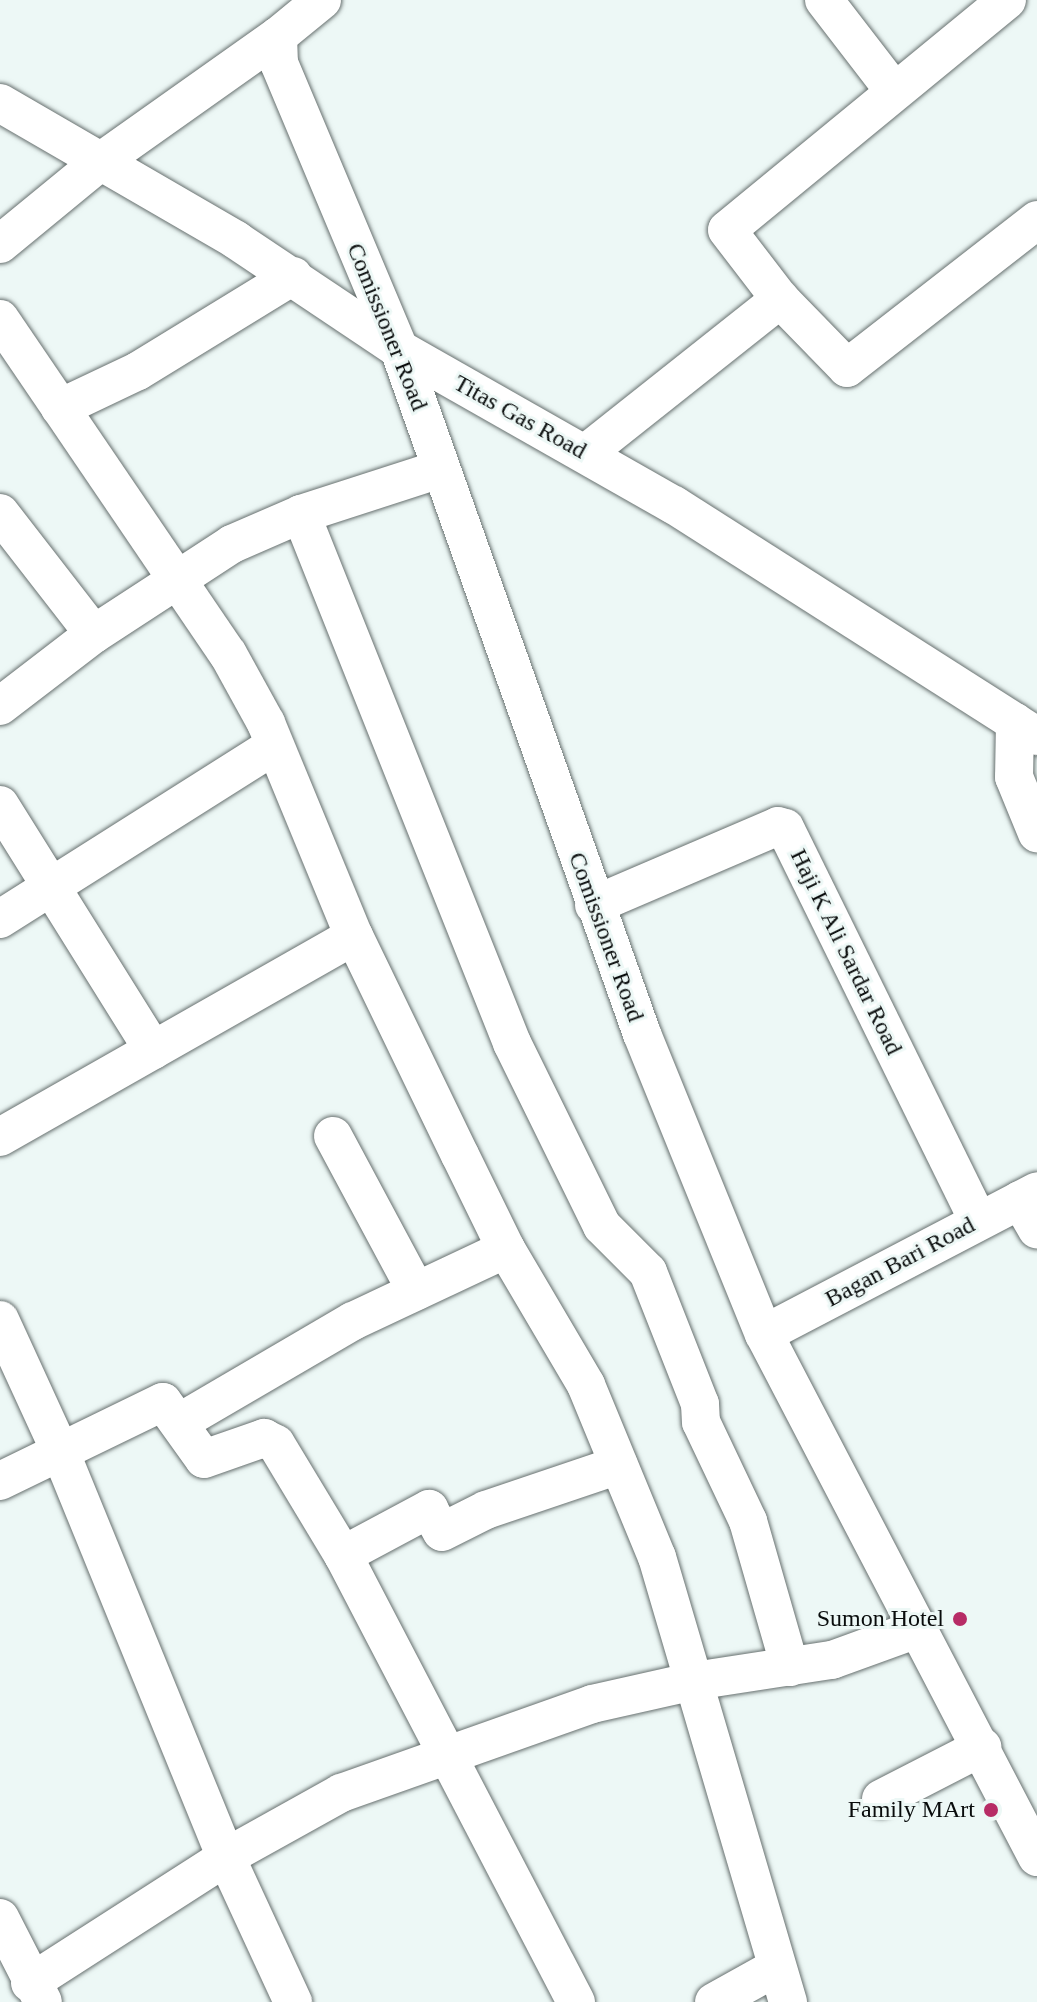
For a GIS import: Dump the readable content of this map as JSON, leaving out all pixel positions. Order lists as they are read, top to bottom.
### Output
{
  "streets": {
    "street": [
      "Comissioner Road",
      "Titas Gas Road",
      "Haji K Ali Sardar Road",
      "Bagan Bari Road"
    ]
  },
  "crossings": [
    ["Comissioner Road", "Titas Gas Road"],
    ["Comissioner Road", "Haji K Ali Sardar Road"],
    ["Comissioner Road", "Bagan Bari Road"],
    ["Haji K Ali Sardar Road", "Bagan Bari Road"]
  ],
  "places": ["Sumon Hotel", "Family MArt"]
}
